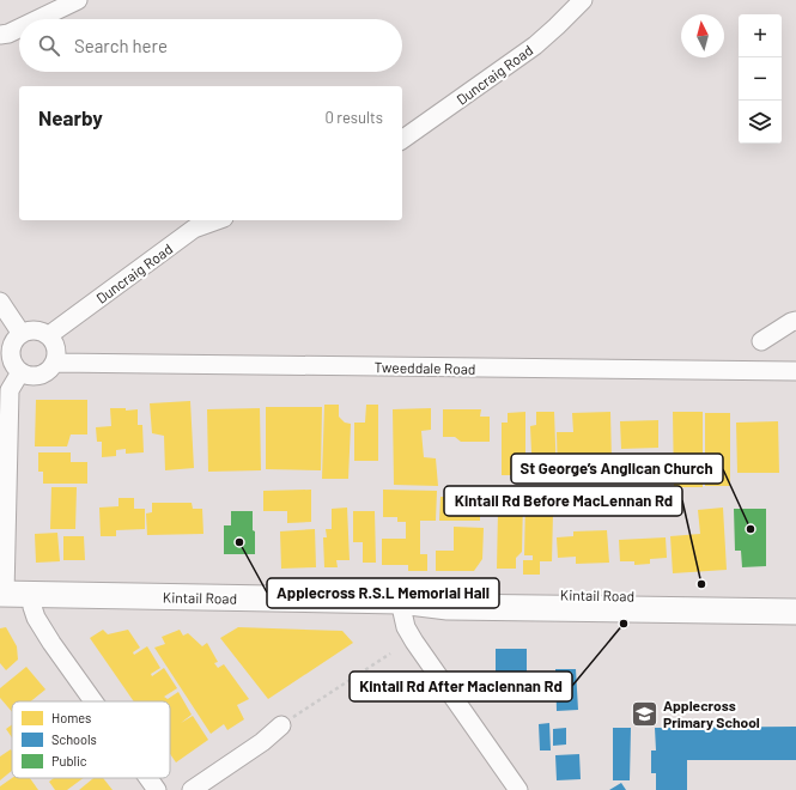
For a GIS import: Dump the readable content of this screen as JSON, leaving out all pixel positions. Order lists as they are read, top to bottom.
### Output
{
  "streets": {
    "main road": ["Kintail Road"],
    "street": ["Duncraig Road", "Tweeddale Road"]
  },
  "crossings": [
    ["Duncraig Road", "Tweeddale Road"]
  ],
  "places": {
    "other": [
      "St George’s Anglican Church",
      "Applecross R.S.L Memorial Hall",
      "Kintail Rd Before MacLennan Rd",
      "Kintail Rd After Maclennan Rd"
    ],
    "school or university": ["Applecross Primary School"]
  },
  "legend": ["Homes", "Schools", "Public"],
  "north": "top",
  "page": {
    "map_buttons": ["+", "−"],
    "search": "Search here",
    "heading": ["Nearby", "0 results"]
  }
}
